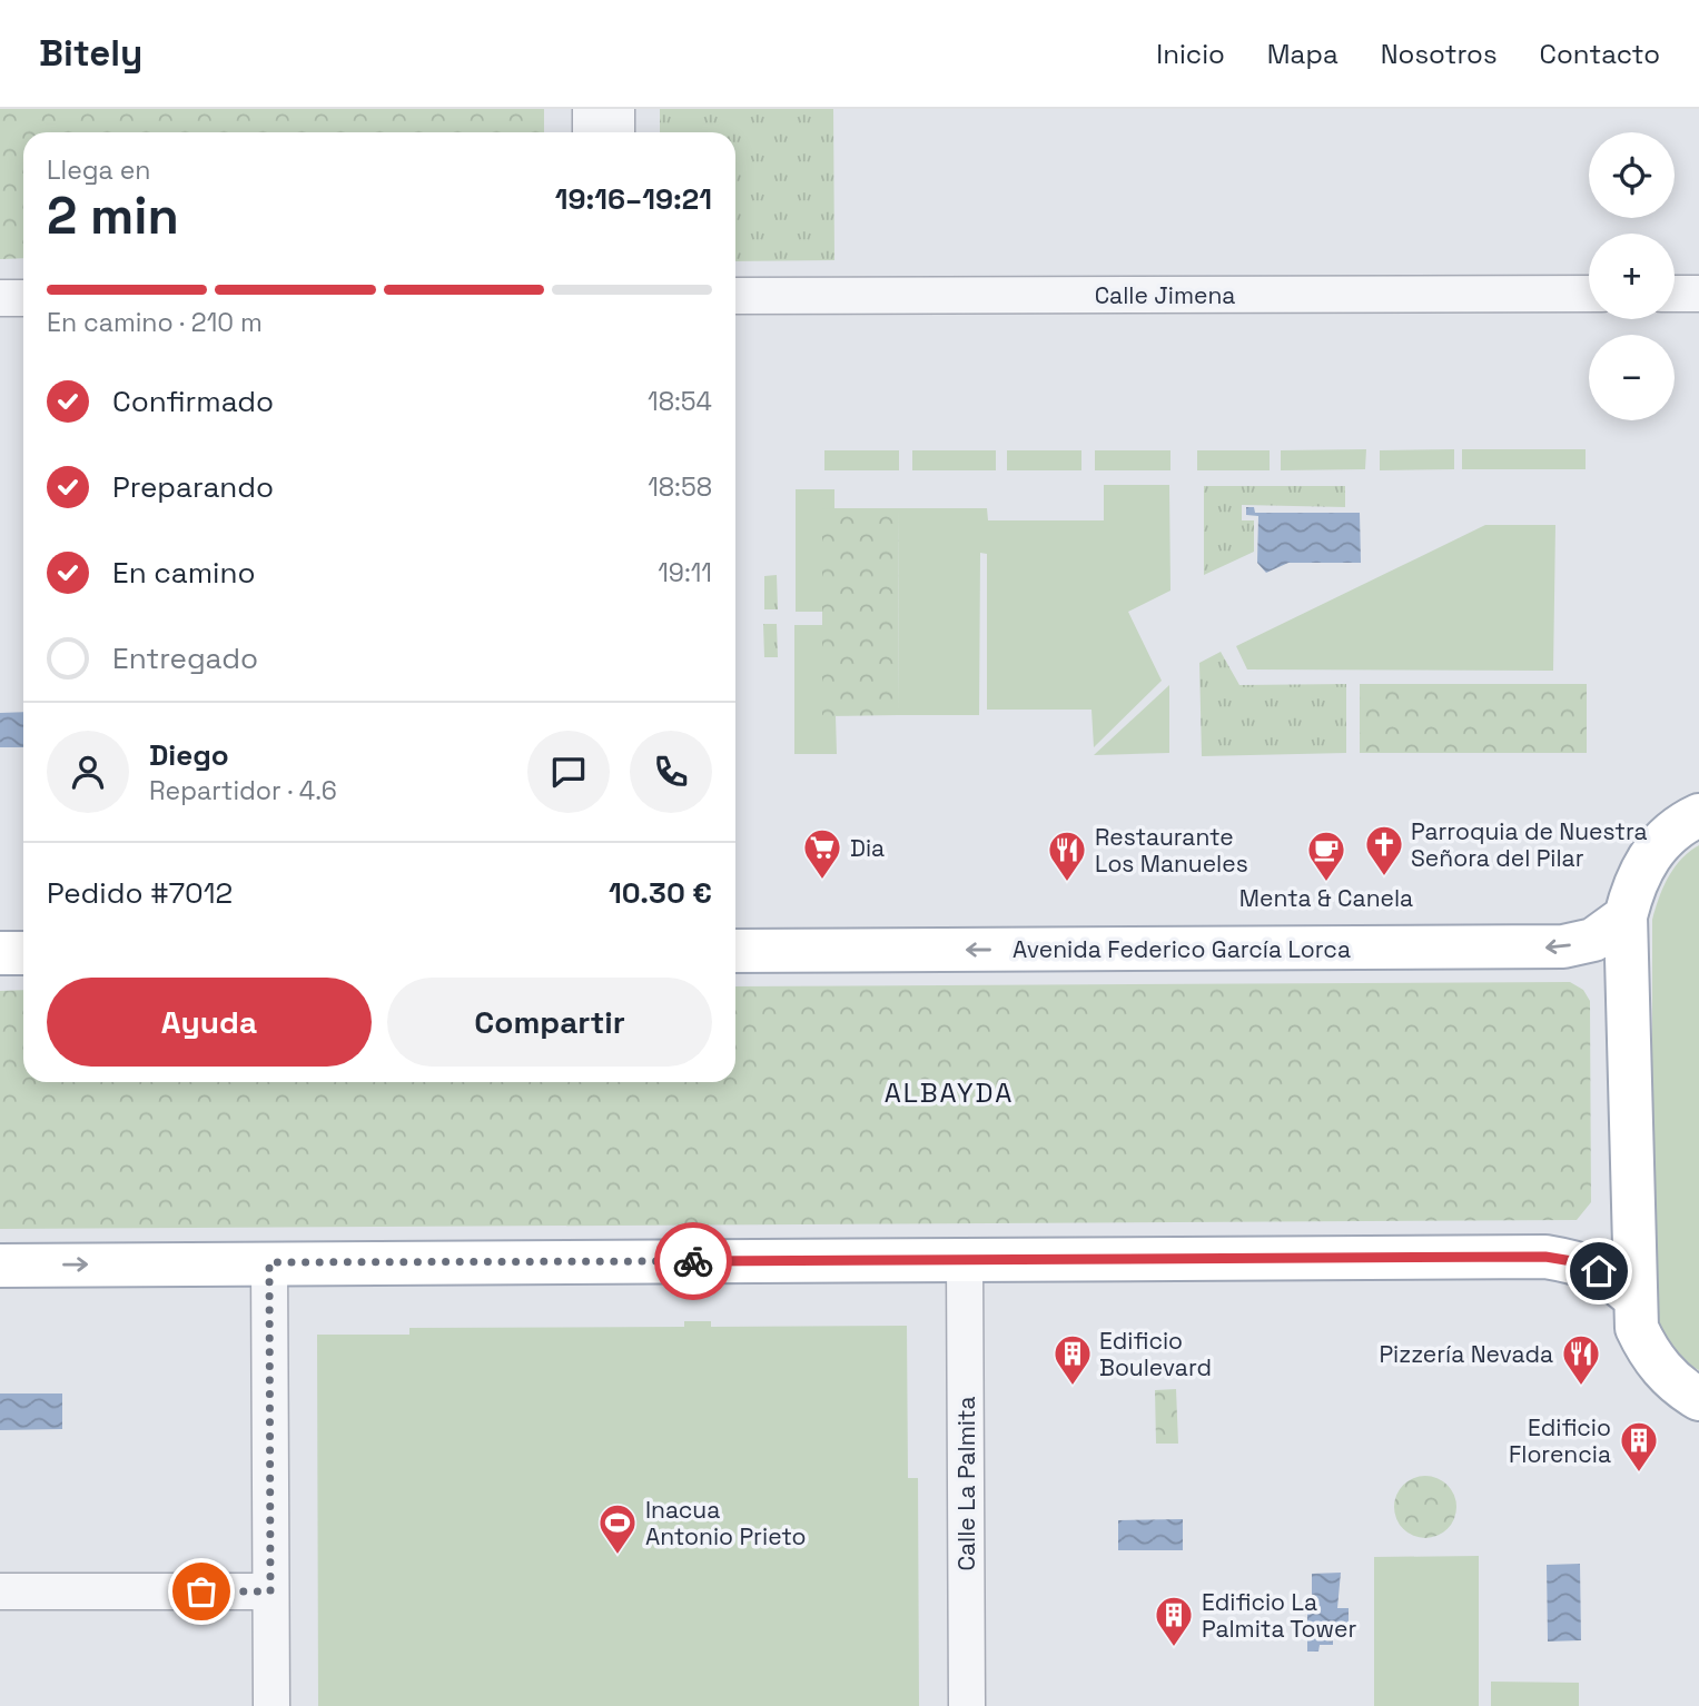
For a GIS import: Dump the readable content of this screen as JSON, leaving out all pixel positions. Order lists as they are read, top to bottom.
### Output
{
  "streets": {
    "main road": ["Avenida Federico García Lorca"],
    "street": ["Calle Jimena", "Calle La Palmita"]
  },
  "districts": ["ALBAYDA"],
  "places": {
    "church": ["Parroquia de Nuestra Señora del Pilar"],
    "supermarket": ["Dia"],
    "restaurant": ["Restaurante Los Manueles", "Pizzería Nevada"],
    "cafe": ["Menta & Canela"],
    "building": ["Edificio Boulevard", "Edificio Florencia", "Edificio La Palmita Tower"],
    "sports": ["Inacua Antonio Prieto"]
  },
  "page": {
    "header": "Bitely",
    "nav": [
      "Inicio",
      "Mapa",
      "Nosotros",
      "Contacto"
    ],
    "map_buttons": ["+", "−"],
    "heading": ["2 min", "Llega en", "19:16–19:21"],
    "panel": [
      "Diego",
      "Repartidor · 4.6",
      "Pedido #7012",
      "10.30 €"
    ],
    "bar": "En camino · 210 m",
    "list": [
      ["Confirmado", "18:54"],
      ["Preparando", "18:58"],
      ["En camino", "19:11"],
      "Entregado"
    ],
    "buttons": ["Ayuda", "Compartir"]
  }
}
